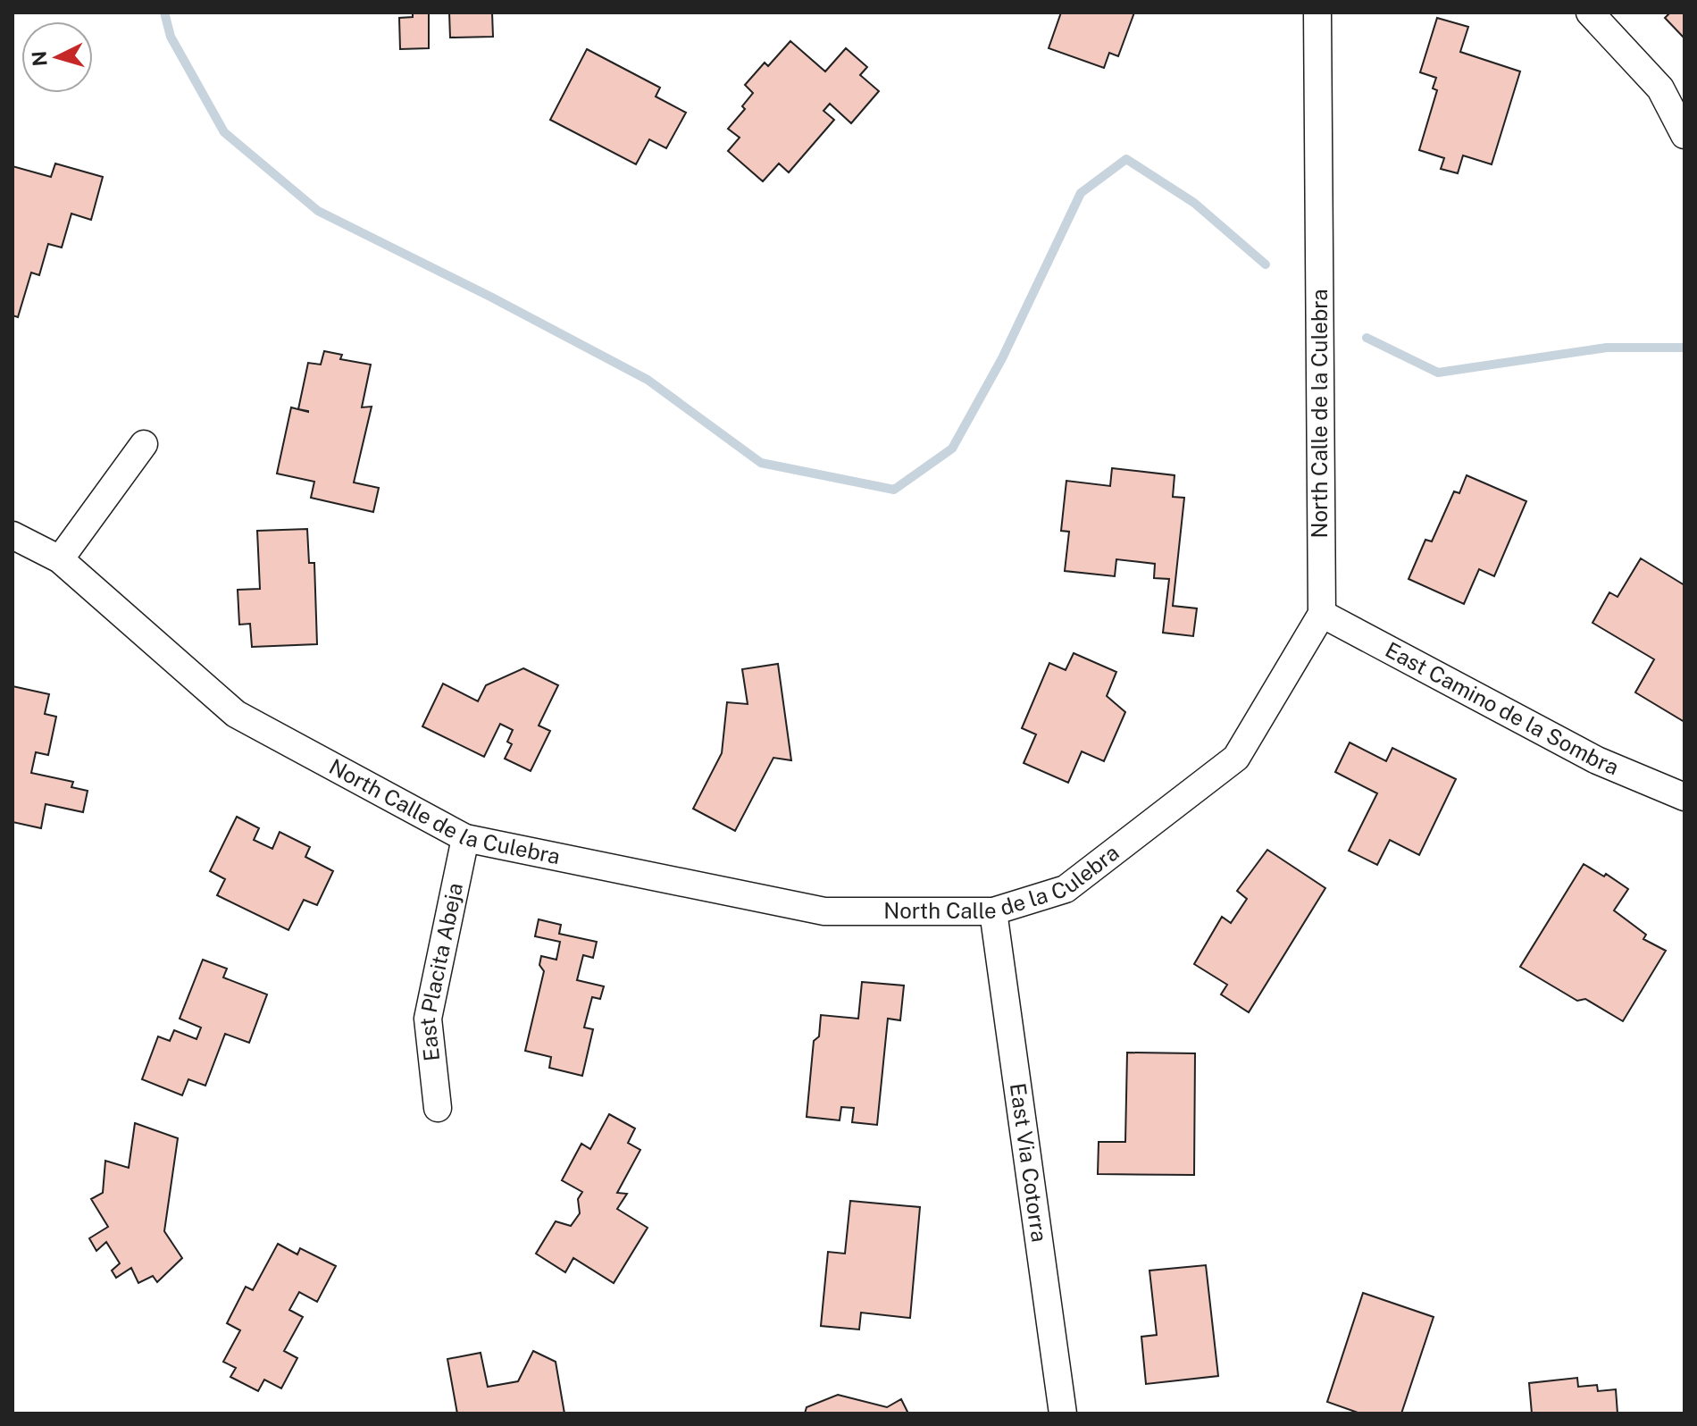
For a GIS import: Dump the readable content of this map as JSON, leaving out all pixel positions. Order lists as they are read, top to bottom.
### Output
{
  "streets": {
    "street": [
      "North Calle de la Culebra",
      "East Camino de la Sombra",
      "East Placita Abeja",
      "East Via Cotorra"
    ]
  },
  "crossings": [
    ["North Calle de la Culebra", "East Camino de la Sombra"],
    ["North Calle de la Culebra", "East Placita Abeja"],
    ["North Calle de la Culebra", "East Via Cotorra"]
  ],
  "north": "left"
}
